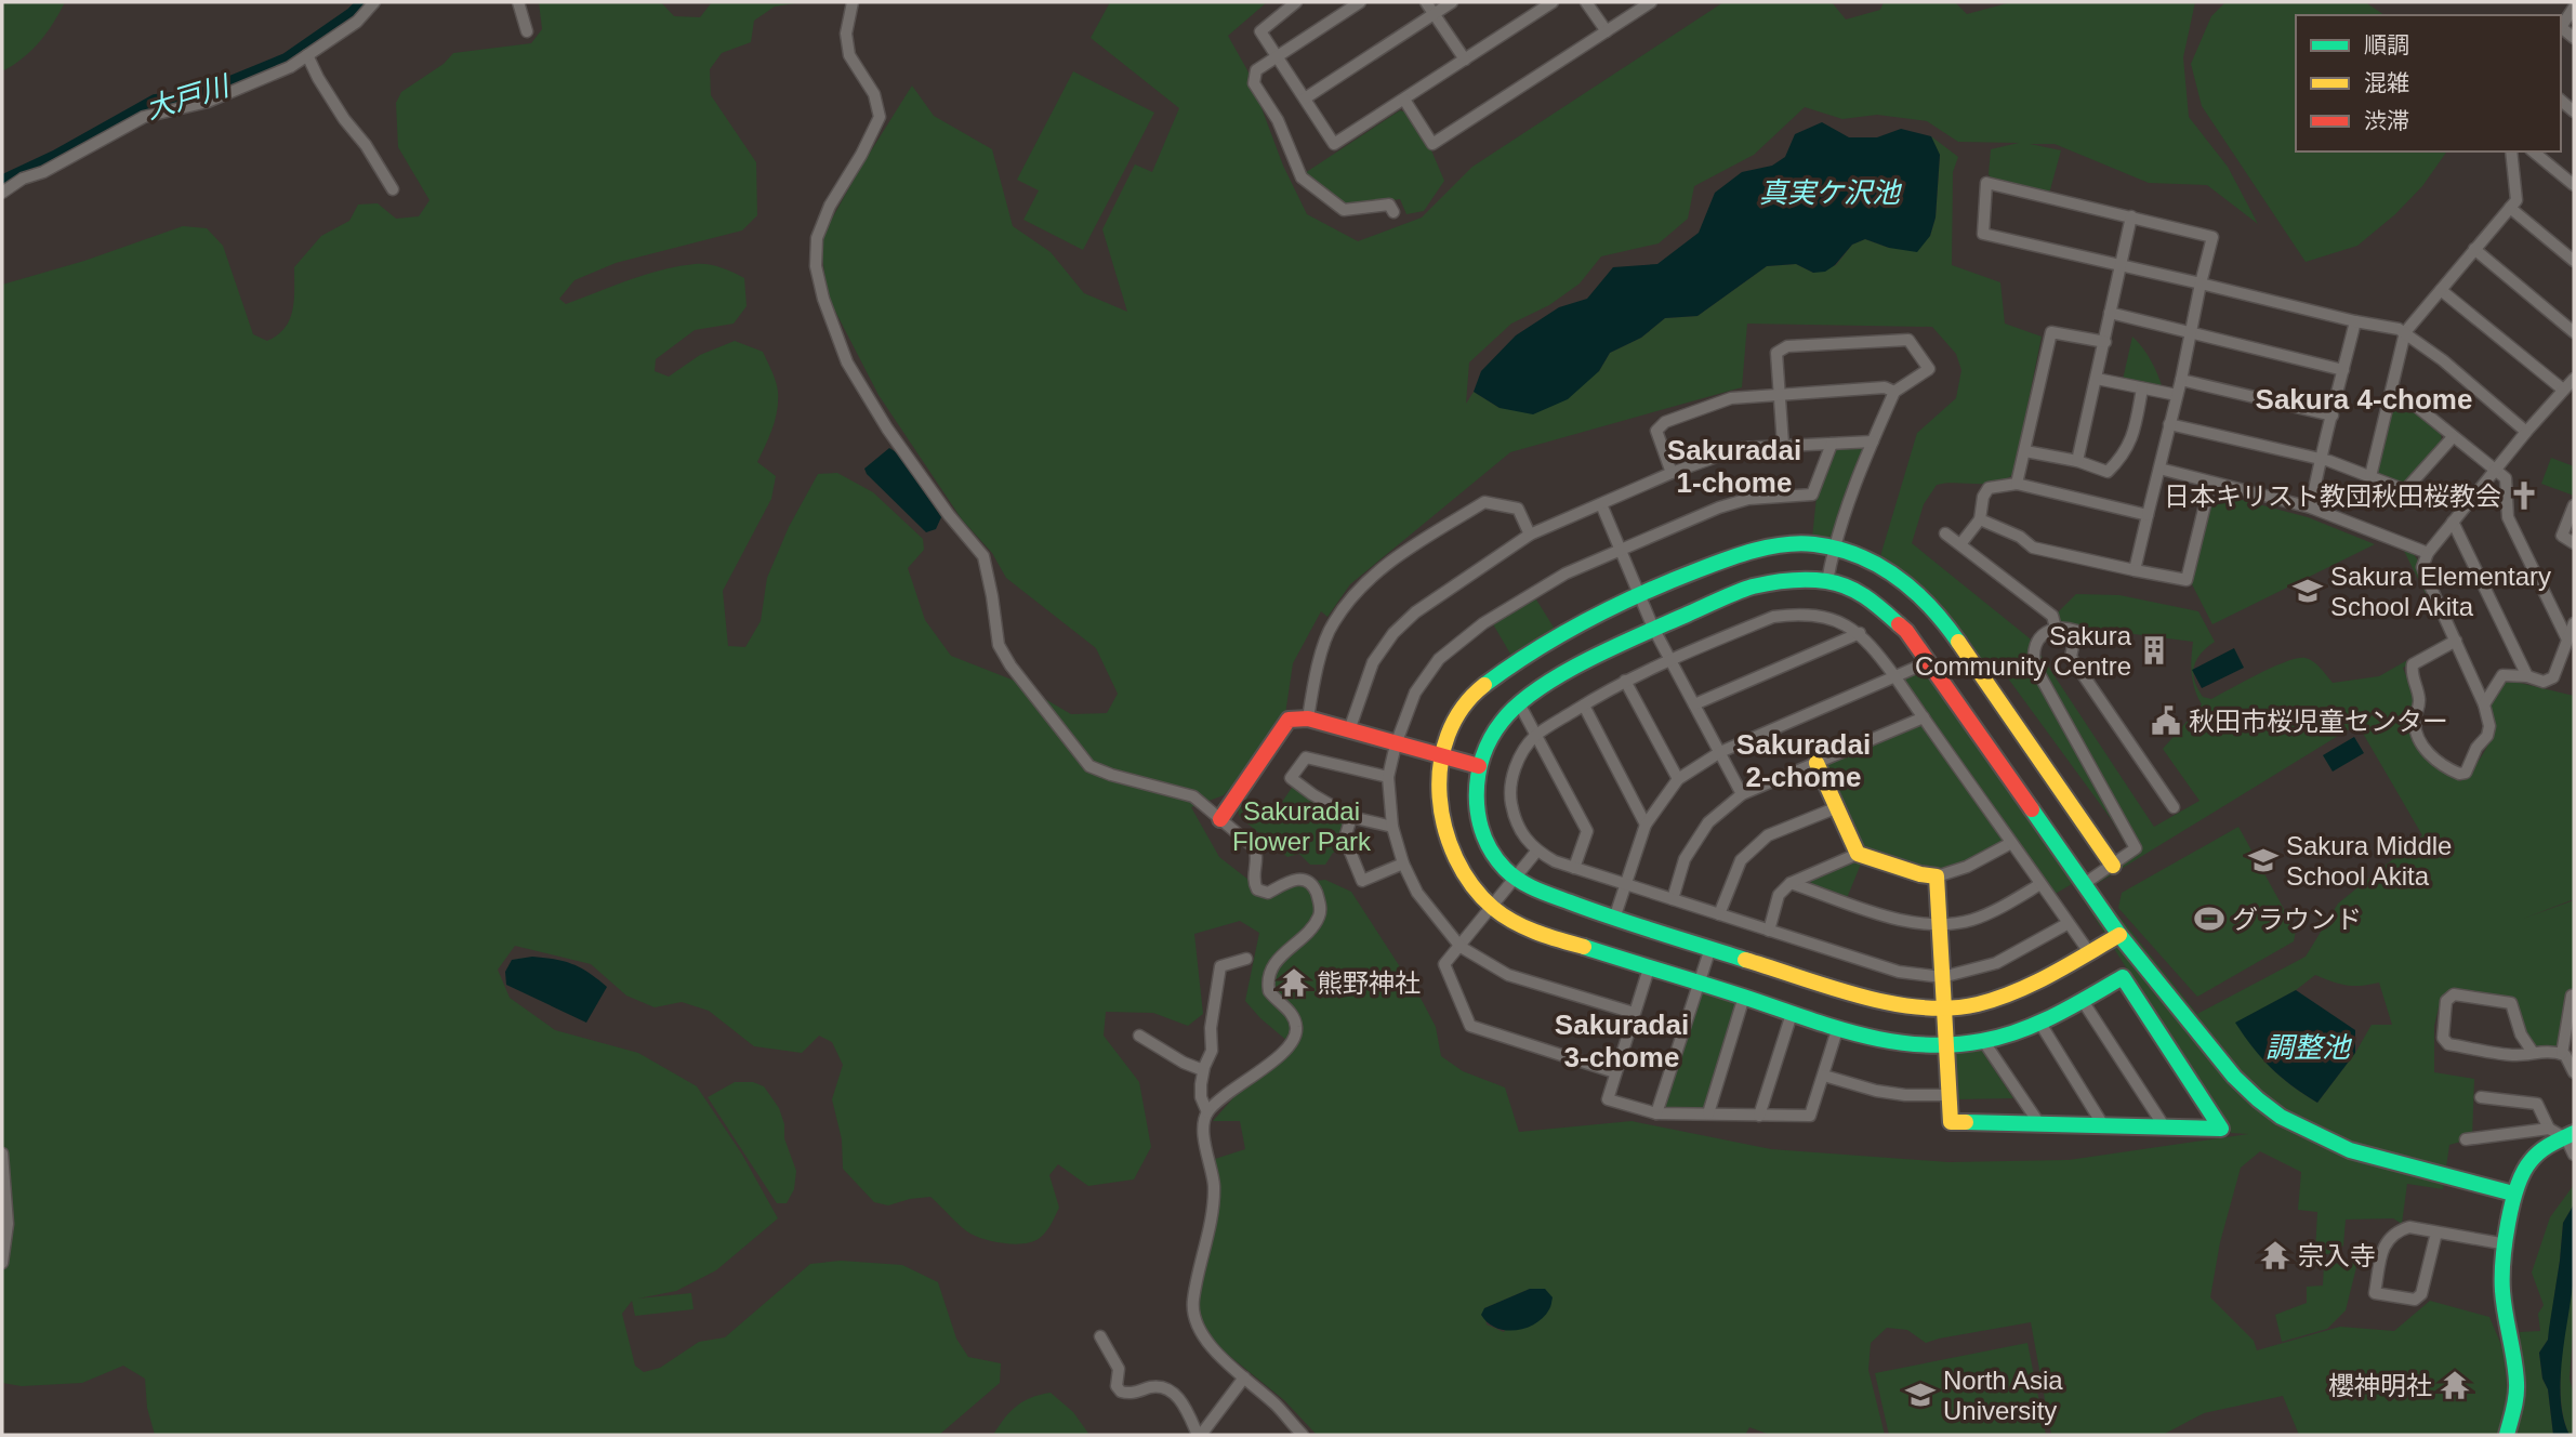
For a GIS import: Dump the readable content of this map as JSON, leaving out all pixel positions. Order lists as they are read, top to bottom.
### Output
{
  "districts": [
    "Sakura 4-chome",
    "Sakuradai 1-chome",
    "Sakuradai 2-chome",
    "Sakuradai 3-chome"
  ],
  "water": ["大戸川", "真実ケ沢池", "調整池"],
  "parks": ["Sakuradai Flower Park"],
  "places": {
    "church": ["日本キリスト教団秋田桜教会"],
    "school or university": ["Sakura Elementary School Akita", "Sakura Middle School Akita", "North Asia University"],
    "building": ["Sakura Community Centre"],
    "public building": ["秋田市桜児童センター"],
    "sports": ["グラウンド"],
    "temple": ["熊野神社", "宗入寺", "櫻神明社"]
  },
  "legend": ["順調", "混雑", "渋滞"]
}
